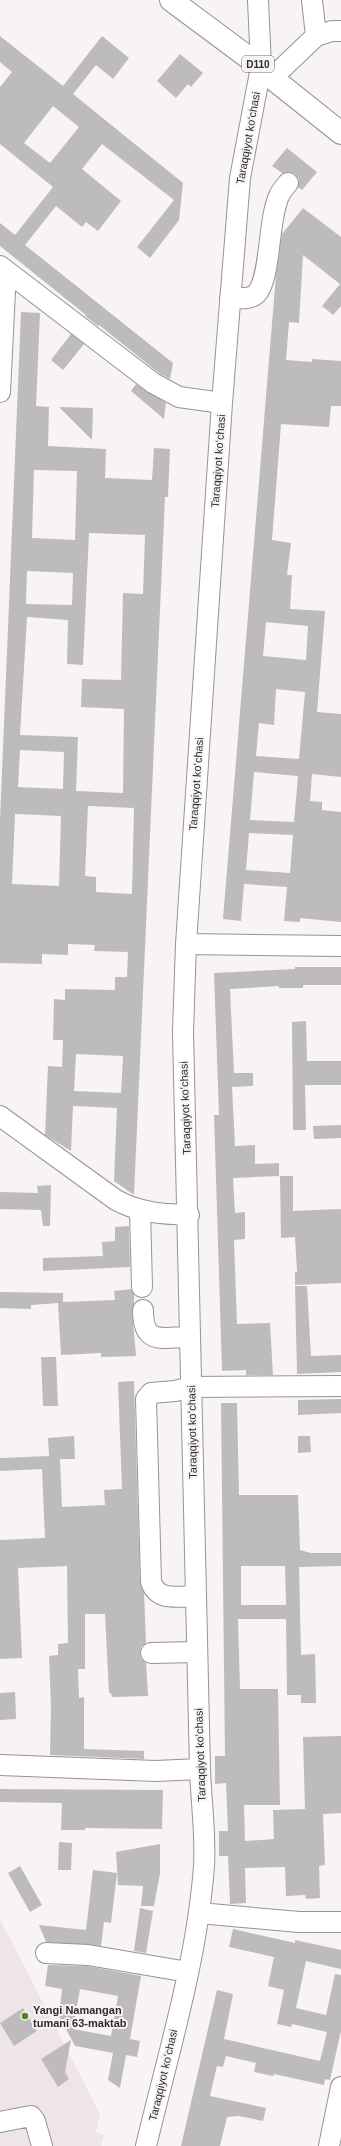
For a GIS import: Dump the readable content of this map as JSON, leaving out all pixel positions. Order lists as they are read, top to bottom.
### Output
{
  "streets": {
    "main road": ["D110"],
    "street": ["Taraqqiyot koʻchasi"]
  },
  "crossings": [
    ["D110", "Taraqqiyot koʻchasi"]
  ],
  "places": ["Yangi Namangan tumani 63-maktab"]
}
